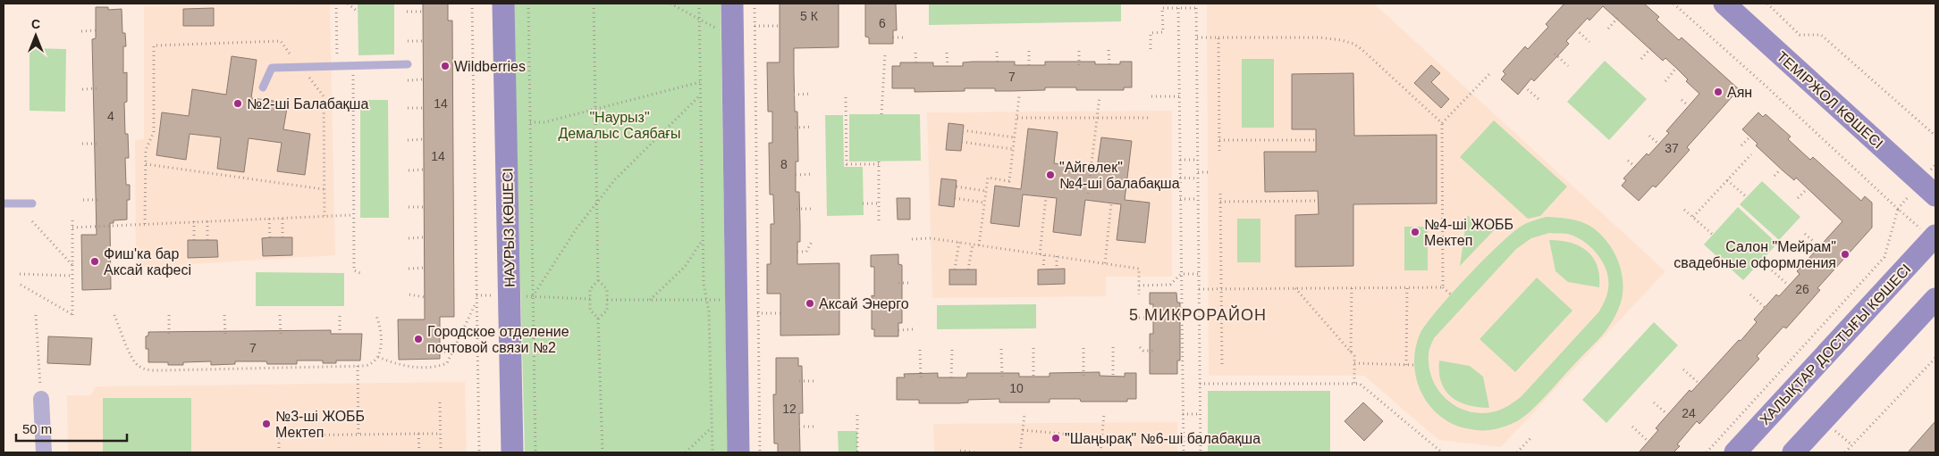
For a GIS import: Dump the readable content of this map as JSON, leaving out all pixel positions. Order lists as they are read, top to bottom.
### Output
{
  "streets": {
    "street": ["ТЕМІРЖОЛ КӨШЕСІ", "НАУРЫЗ КӨШЕСІ", "ХАЛЫҚТАР ДОСТЫҒЫ КӨШЕСІ"]
  },
  "districts": ["5 МИКРОРАЙОН"],
  "parks": ["\"Наурыз\" Демалыс Саябағы"],
  "places": [
    "Wildberries",
    "Аян",
    "№2-ші Балабақша",
    "\"Айгөлек\" №4-ші балабақша",
    "№4-ші ЖОББ Мектеп",
    "Салон \"Мейрам\" свадебные оформления",
    "Фиш'ка бар Аксай кафесi",
    "Аксай Энерго",
    "Городское отделение почтовой связи №2",
    "№3-ші ЖОББ Мектеп",
    "\"Шаңырақ\" №6-ші балабақша"
  ],
  "house_numbers": [
    "5 К",
    "6",
    "7",
    "14",
    "4",
    "37",
    "14",
    "8",
    "26",
    "7",
    "10",
    "12",
    "24"
  ],
  "scale_bar": "50 m",
  "north": "top"
}
